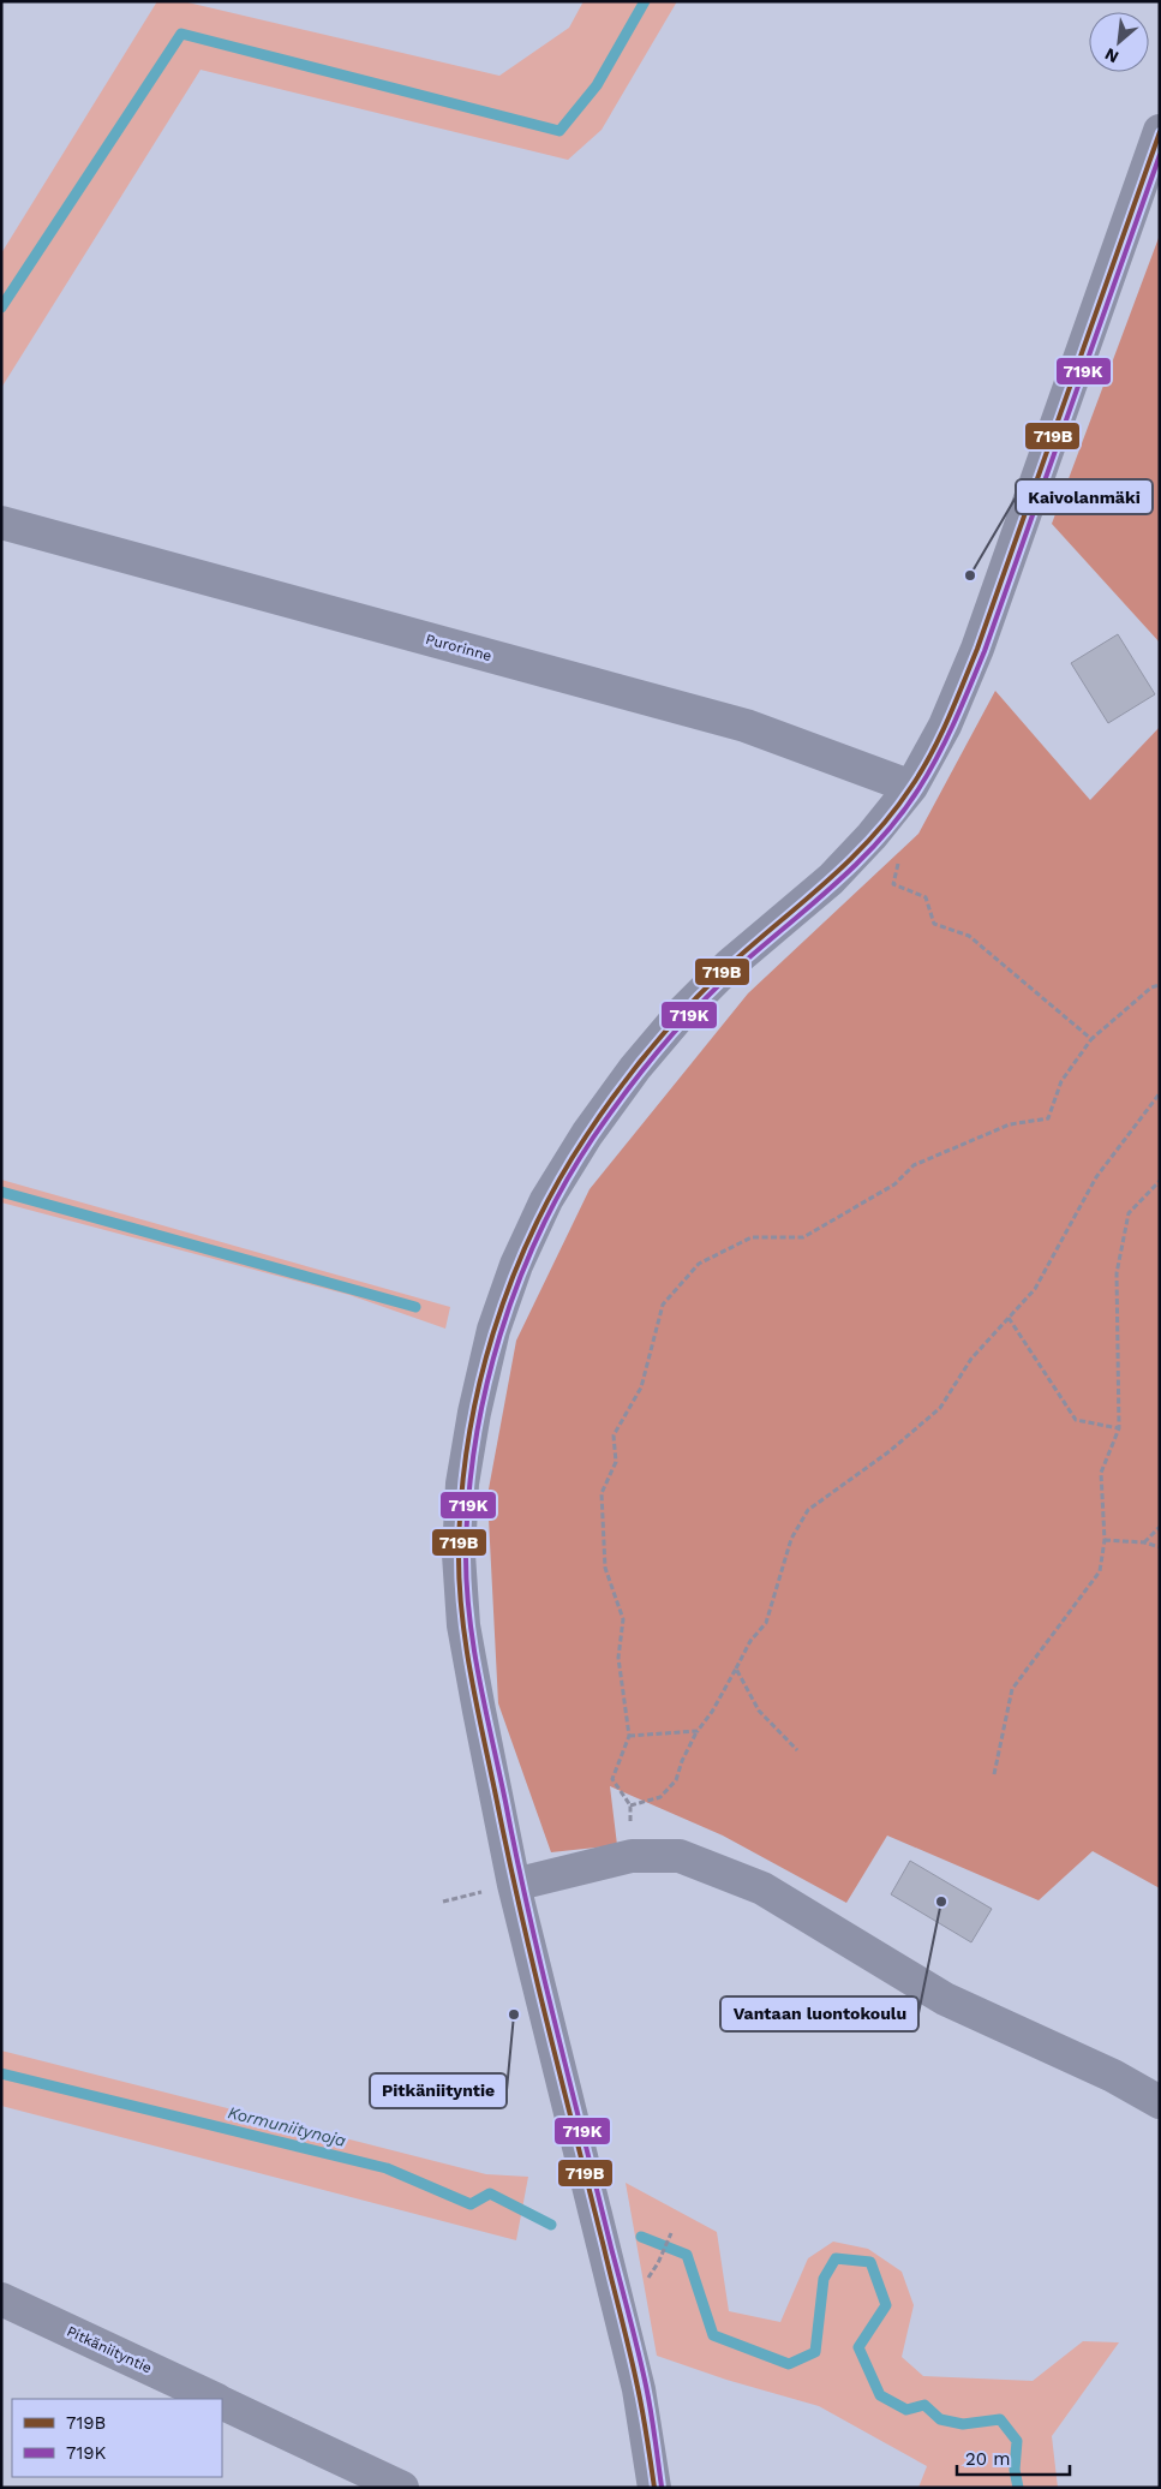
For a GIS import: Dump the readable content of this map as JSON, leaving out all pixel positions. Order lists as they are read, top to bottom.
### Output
{
  "streets": {
    "street": ["Purorinne", "Pitkäniityntie"]
  },
  "water": ["Kormuniitynoja"],
  "places": ["Kaivolanmäki", "Vantaan luontokoulu", "Pitkäniityntie"],
  "lines": ["transit line 719B", "transit line 719K"],
  "legend": ["719B", "719K"],
  "scale_bar": "20 m",
  "north": "bottom left"
}
